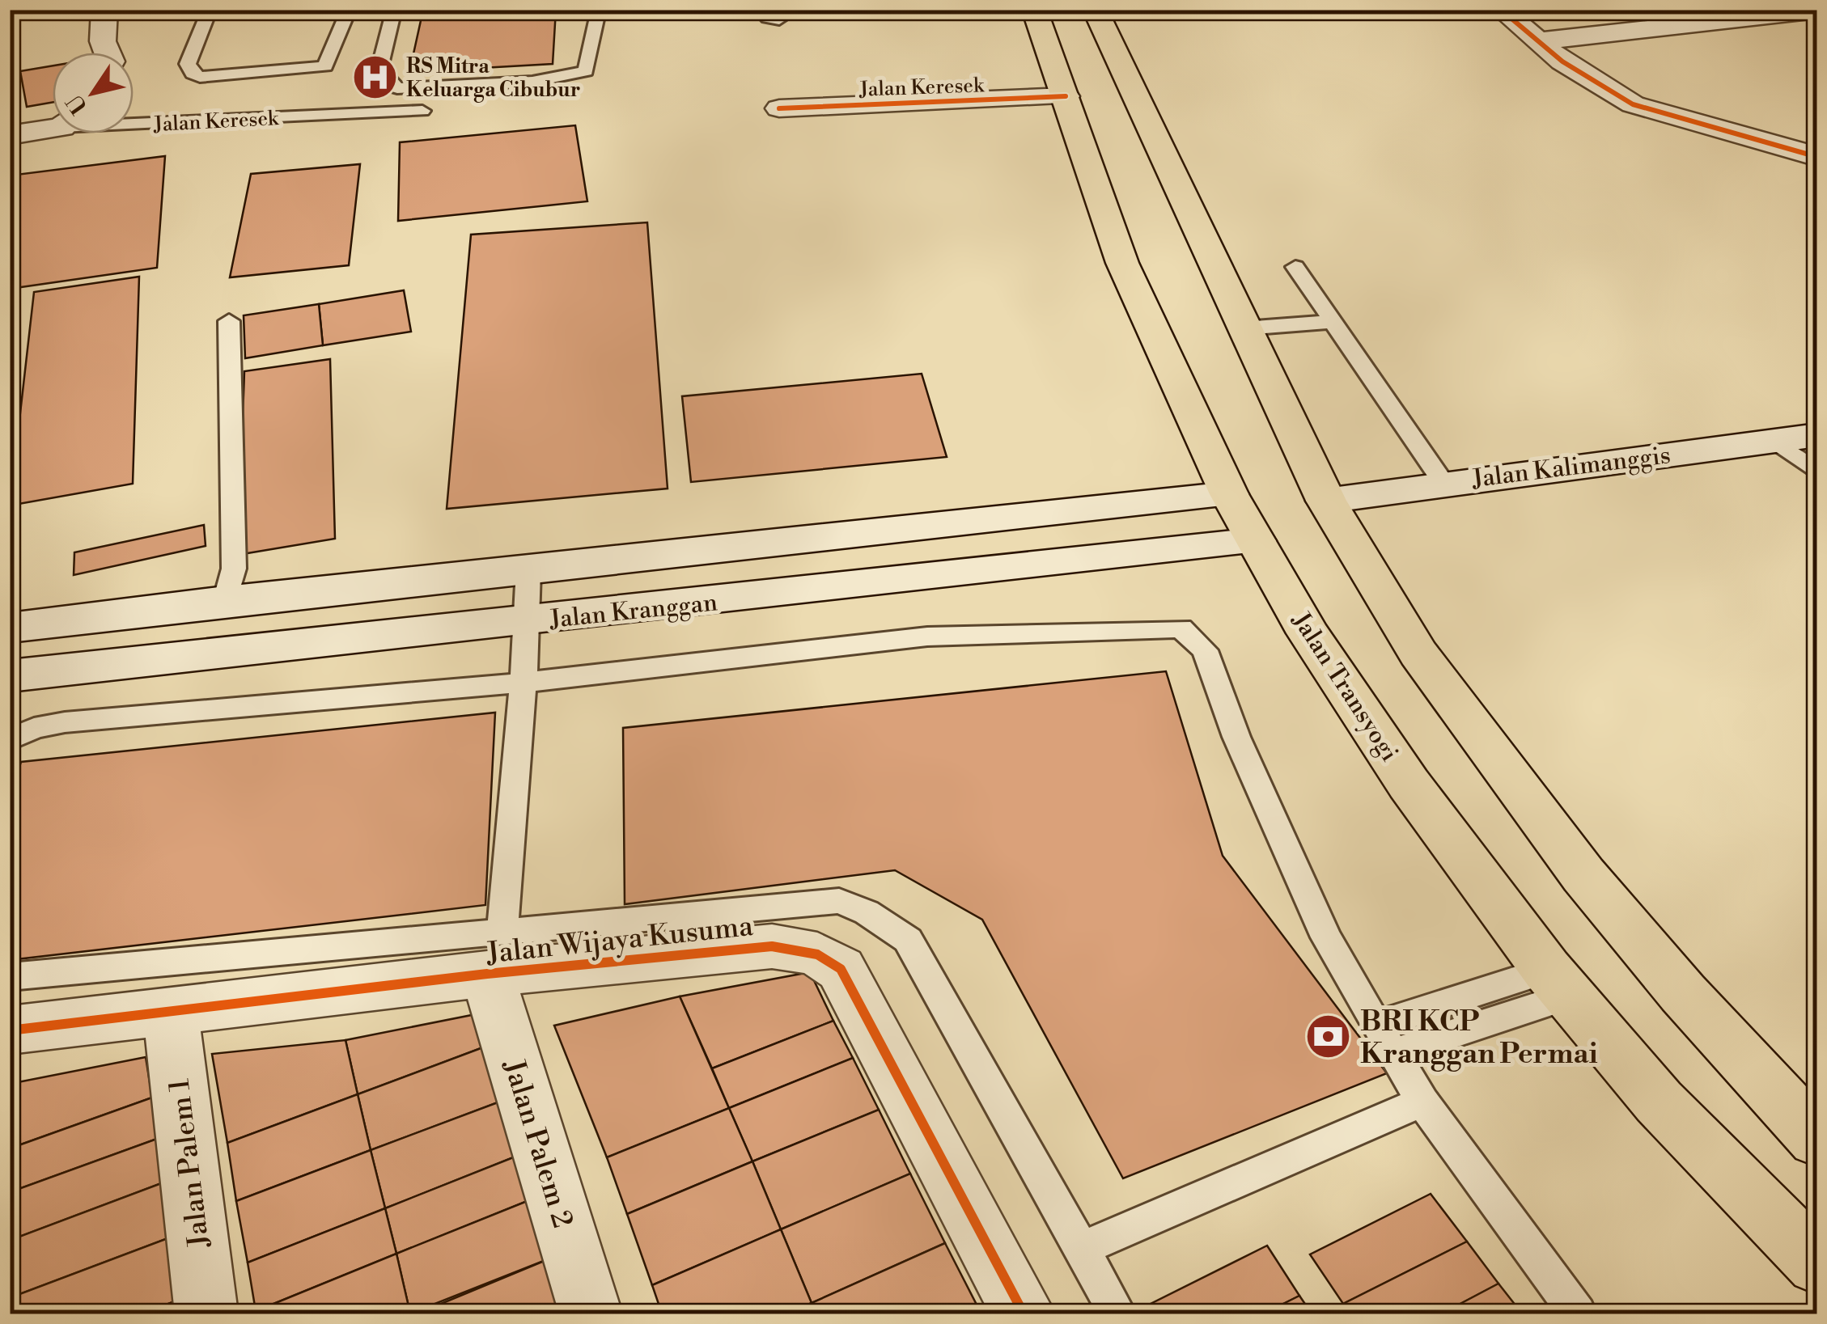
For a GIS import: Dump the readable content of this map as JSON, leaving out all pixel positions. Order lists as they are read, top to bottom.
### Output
{
  "streets": {
    "highway": ["Jalan Transyogi"],
    "street": [
      "Jalan Keresek",
      "Jalan Kalimanggis",
      "Jalan Kranggan",
      "Jalan Wijaya Kusuma",
      "Jalan Palem 2",
      "Jalan Palem 1"
    ]
  },
  "crossings": [
    ["Jalan Keresek", "Jalan Transyogi"],
    ["Jalan Kranggan", "Jalan Transyogi"],
    ["Jalan Wijaya Kusuma", "Jalan Palem 2"],
    ["Jalan Wijaya Kusuma", "Jalan Palem 1"]
  ],
  "places": {
    "hospital": ["RS Mitra Keluarga Cibubur"],
    "bank": ["BRI KCP Kranggan Permai"]
  },
  "north": "bottom left"
}
